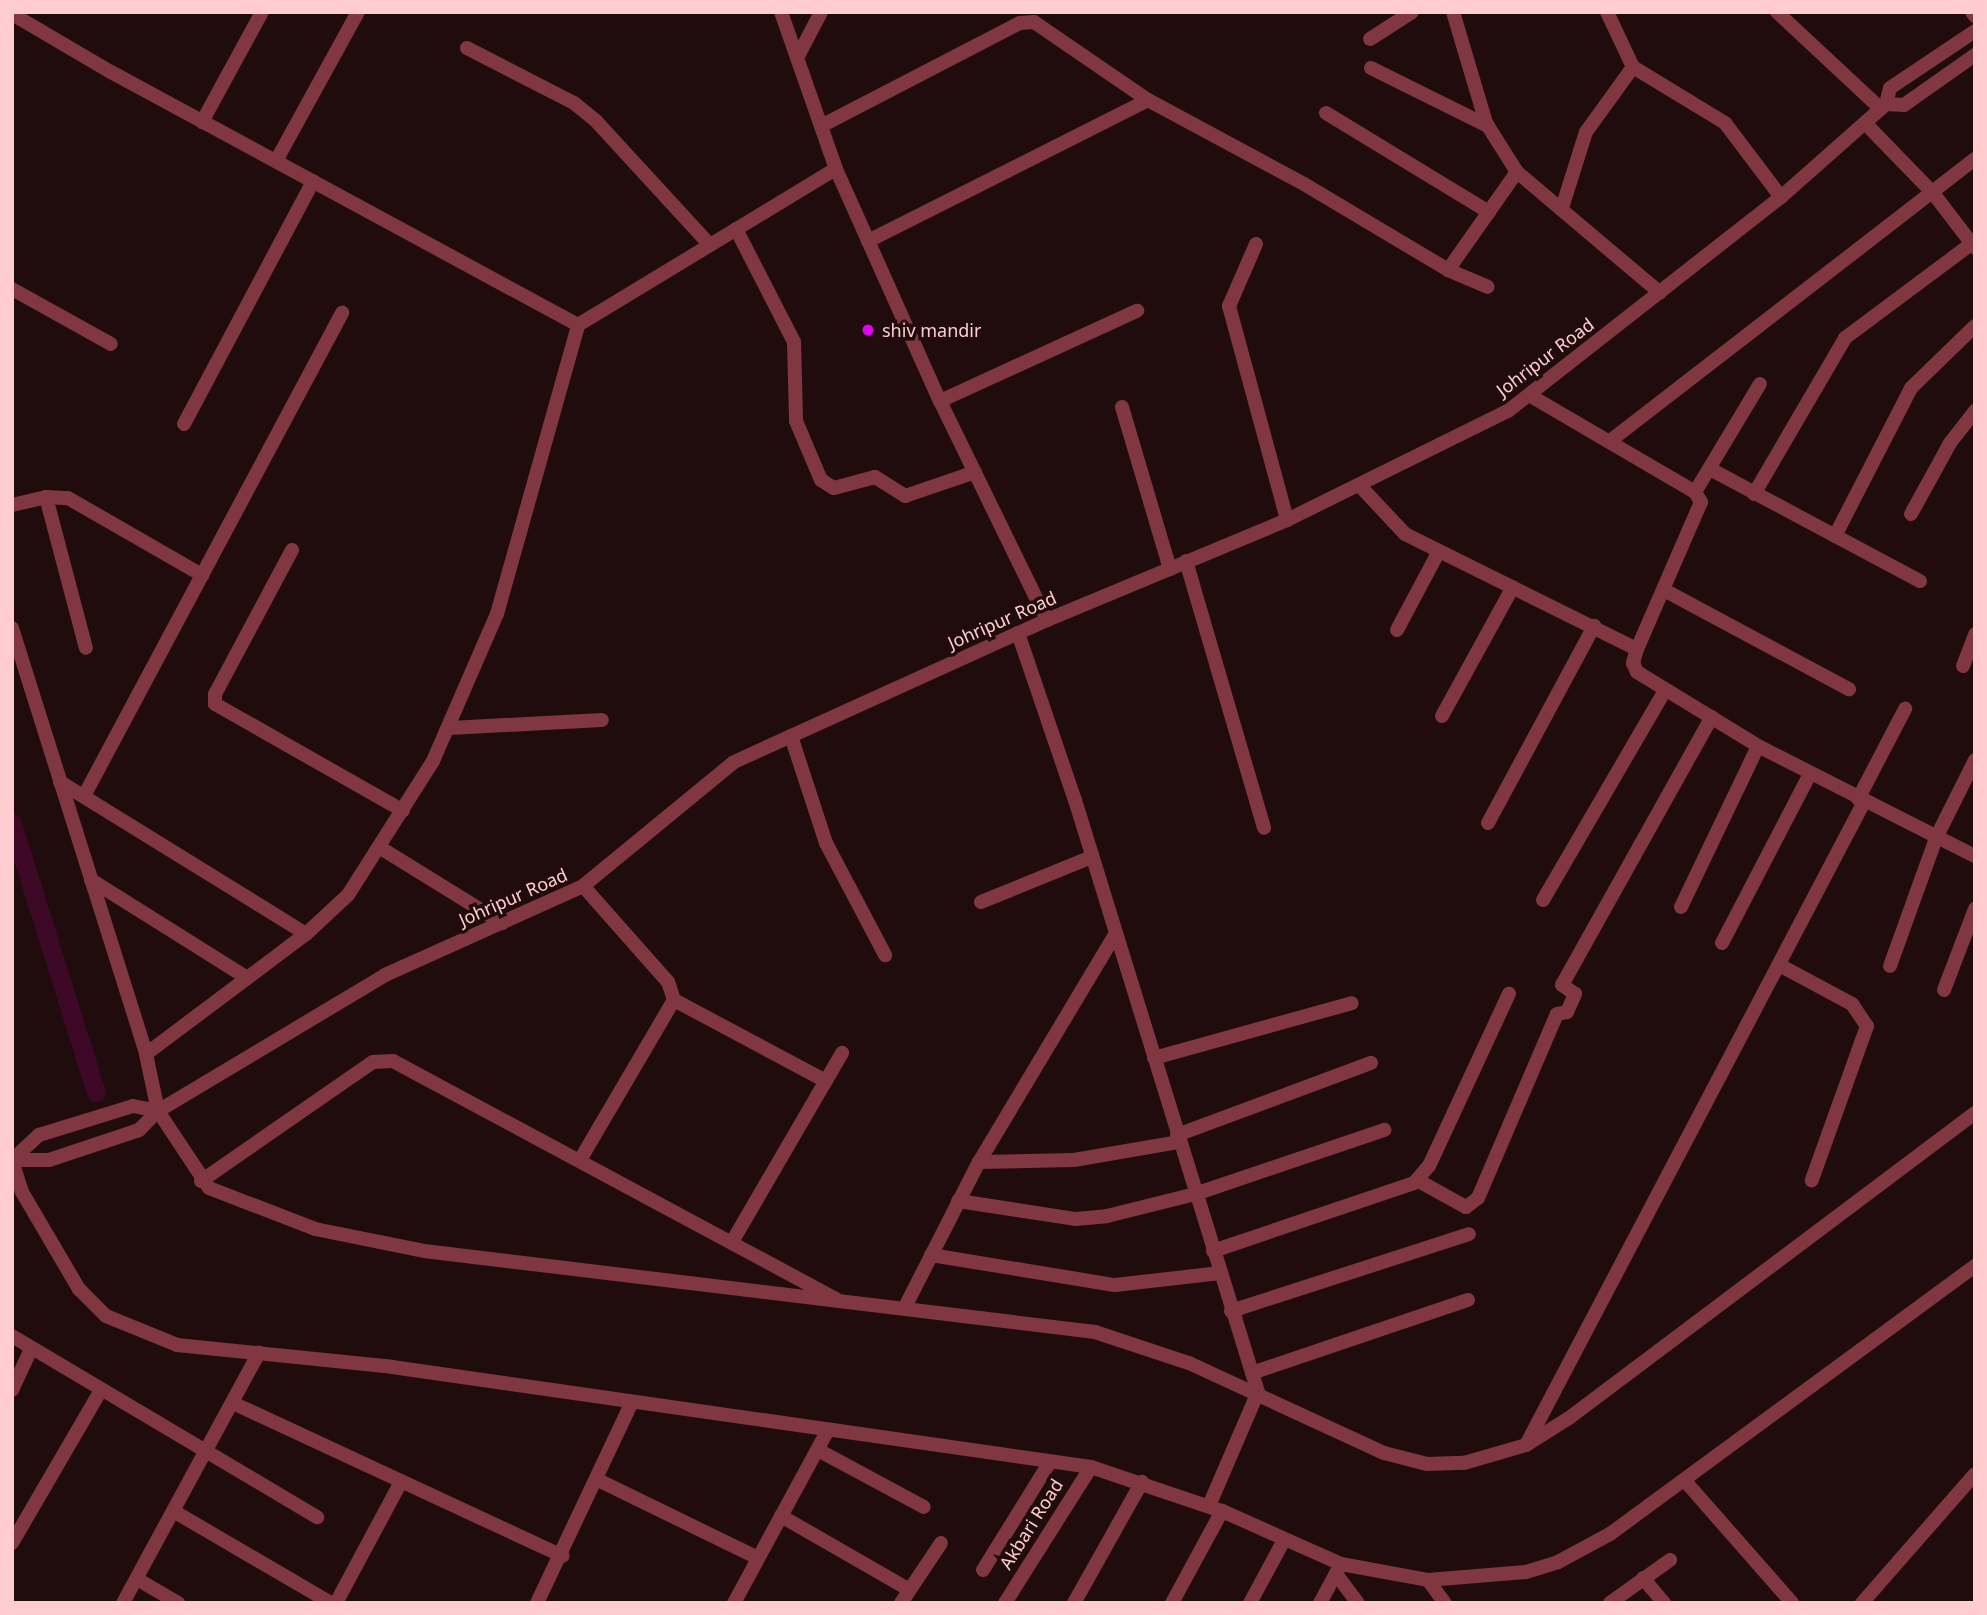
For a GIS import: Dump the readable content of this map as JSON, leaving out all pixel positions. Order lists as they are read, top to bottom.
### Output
{
  "streets": {
    "street": ["Johripur Road", "Akbari Road"]
  },
  "places": ["shiv mandir"]
}
